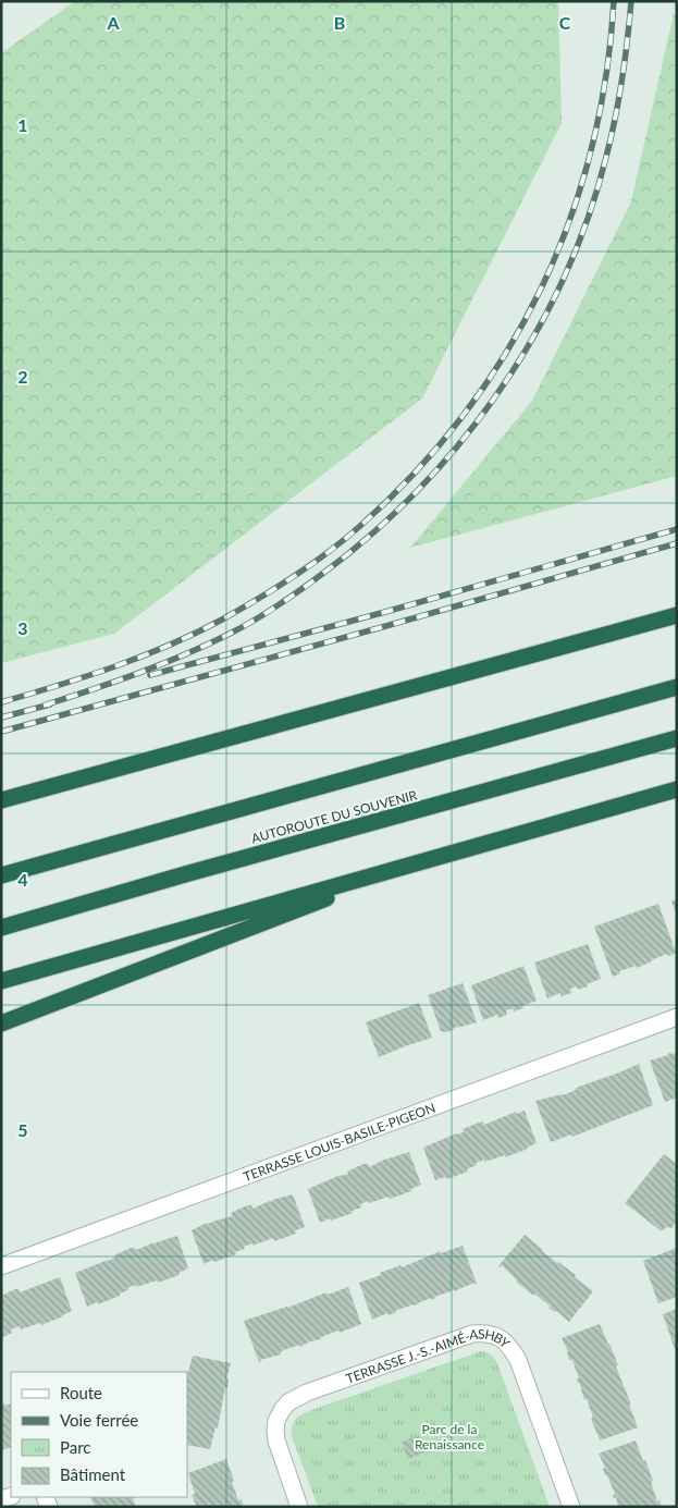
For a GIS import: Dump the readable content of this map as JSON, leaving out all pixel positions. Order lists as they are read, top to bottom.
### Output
{
  "streets": {
    "highway": ["AUTOROUTE DU SOUVENIR"],
    "street": ["TERRASSE LOUIS-BASILE-PIGEON", "TERRASSE J.-S.-AIMÉ-ASHBY"]
  },
  "parks": ["Parc de la Renaissance"],
  "legend": [
    "Route",
    "Voie ferrée",
    "Parc",
    "Bâtiment"
  ],
  "grid": {
    "columns": ["A", "B", "C"],
    "rows": [
      "1",
      "2",
      "3",
      "4",
      "5"
    ]
  }
}
